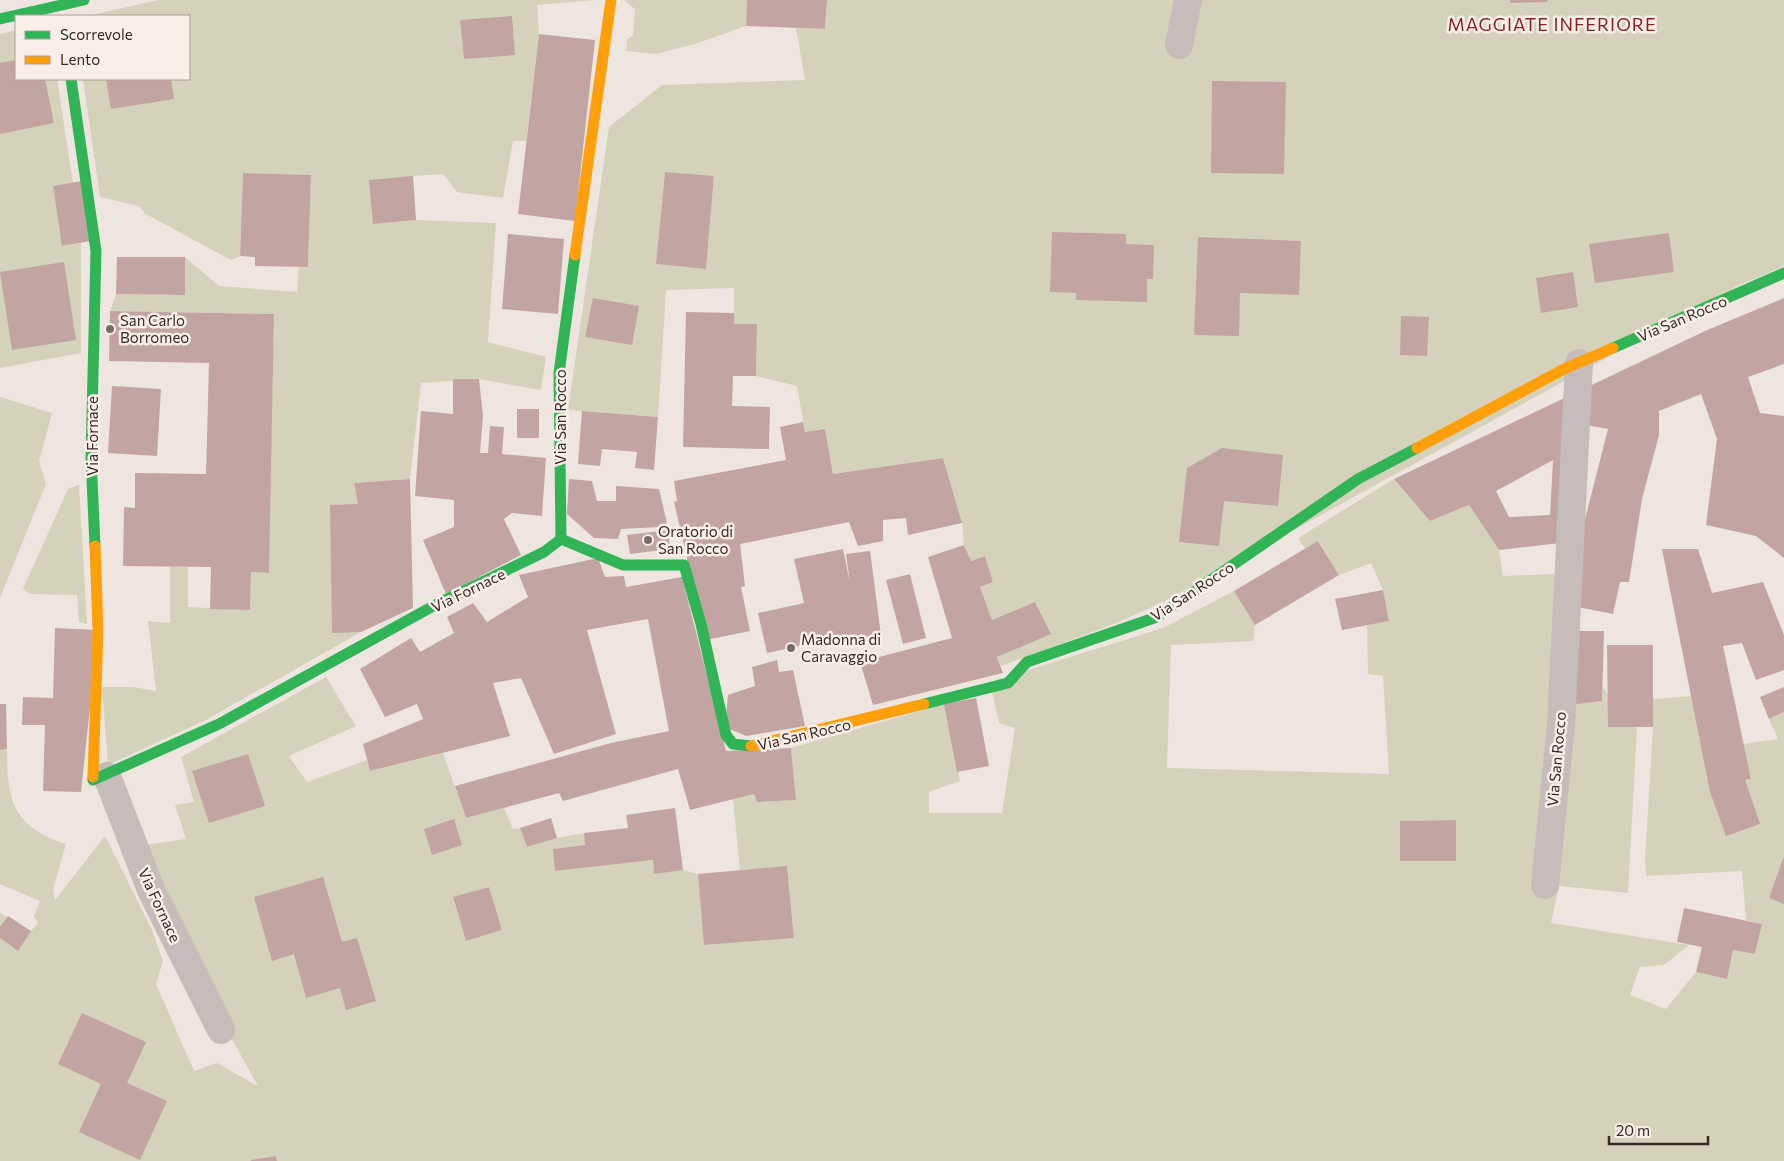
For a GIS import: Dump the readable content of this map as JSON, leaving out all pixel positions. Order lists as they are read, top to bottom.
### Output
{
  "streets": {
    "street": ["Via San Rocco", "Via Fornace"]
  },
  "crossings": [
    ["Via San Rocco", "Via Fornace"]
  ],
  "districts": ["MAGGIATE INFERIORE"],
  "places": ["San Carlo Borromeo", "Oratorio di San Rocco", "Madonna di Caravaggio"],
  "legend": ["Scorrevole", "Lento"],
  "scale_bar": "20 m"
}
